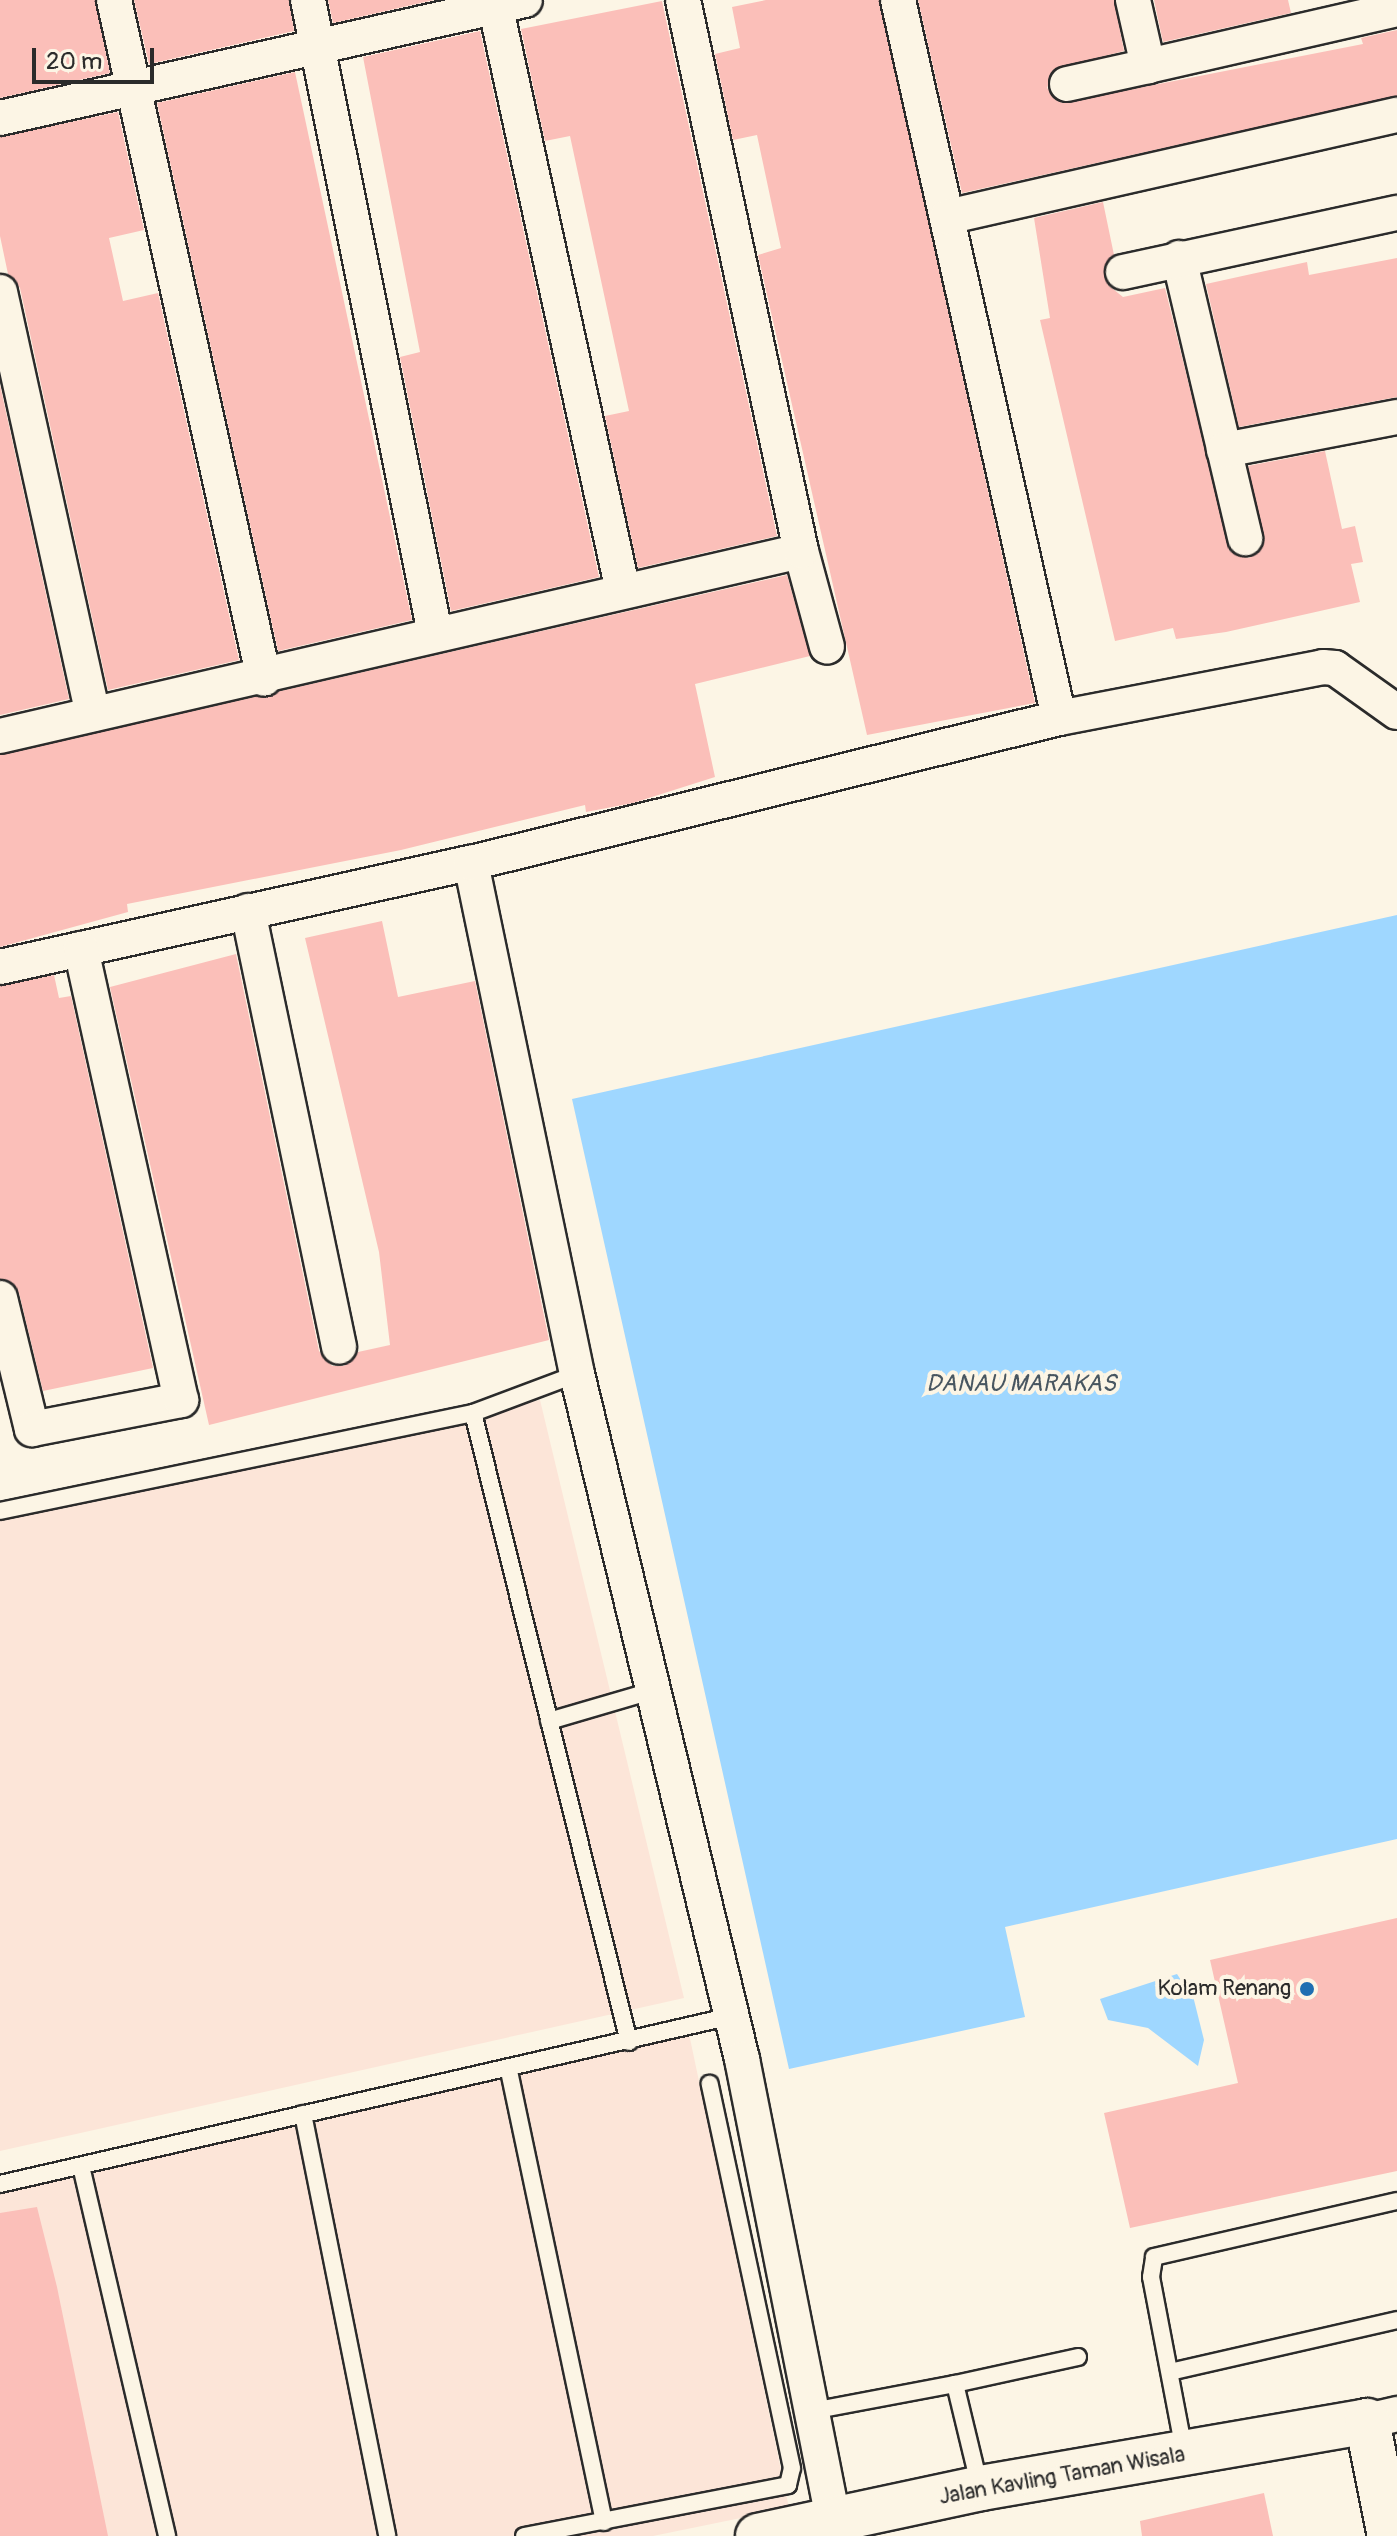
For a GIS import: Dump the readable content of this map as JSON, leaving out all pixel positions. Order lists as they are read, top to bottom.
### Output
{
  "streets": {
    "street": ["Jalan Kavling Taman Wisala"]
  },
  "water": ["DANAU MARAKAS"],
  "places": ["Kolam Renang"],
  "scale_bar": "20 m"
}
